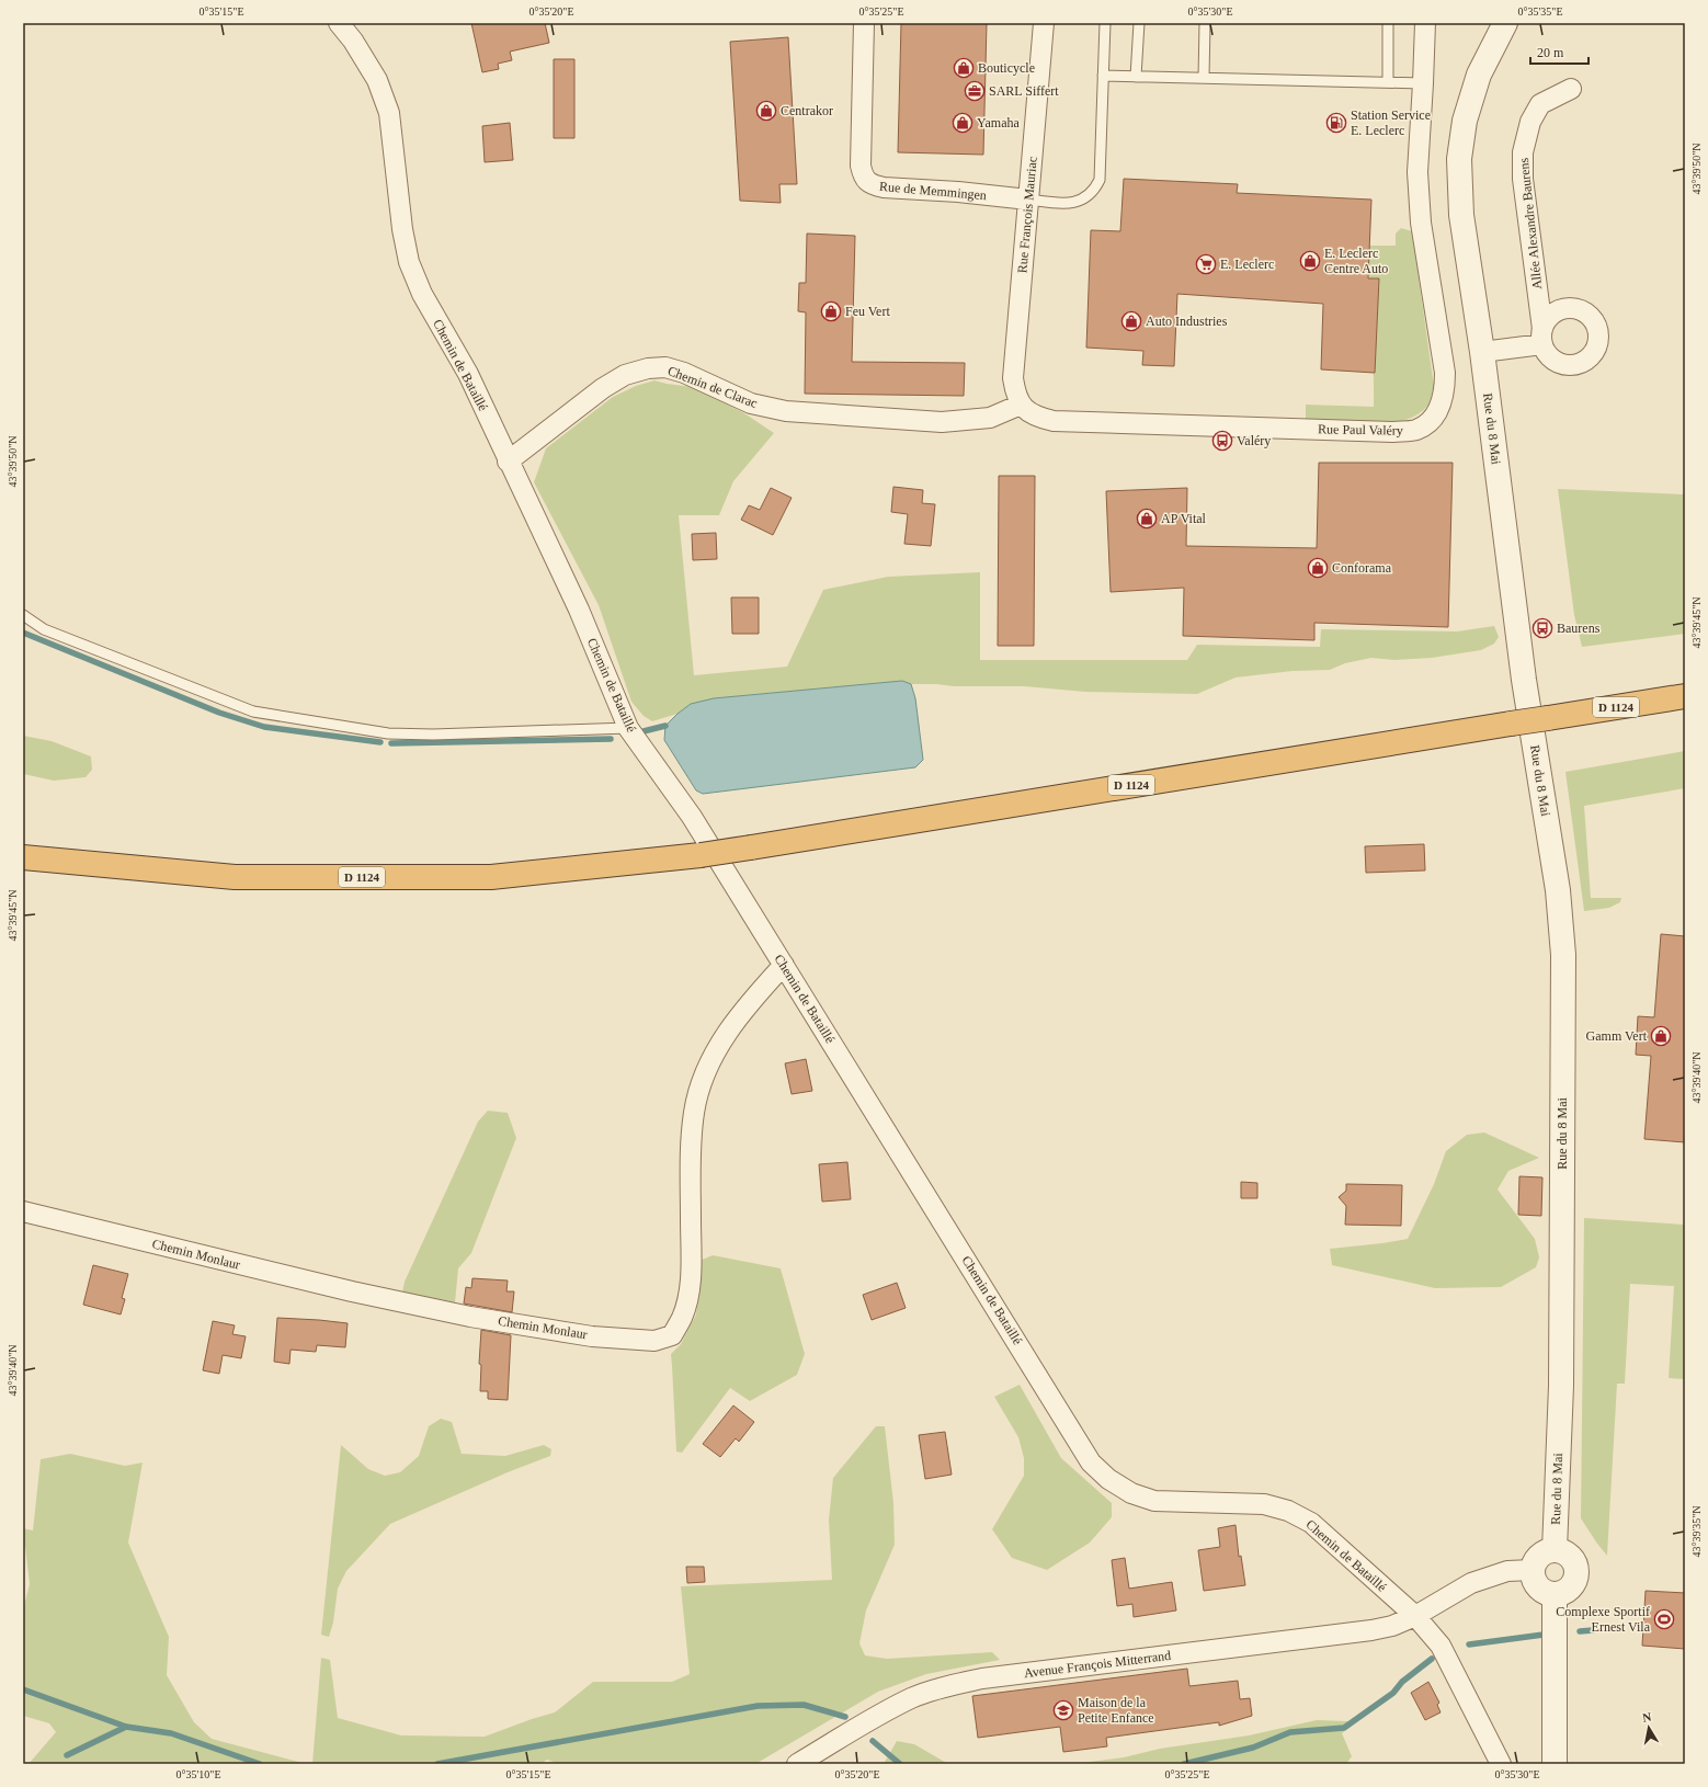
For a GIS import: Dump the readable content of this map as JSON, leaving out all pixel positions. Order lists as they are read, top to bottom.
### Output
{
  "streets": {
    "highway": ["D 1124"],
    "street": [
      "Rue de Memmingen",
      "Rue François Mauriac",
      "Allée Alexandre Baurens",
      "Chemin de Bataillé",
      "Chemin de Clarac",
      "Rue du 8 Mai",
      "Rue Paul Valéry",
      "Chemin Monlaur",
      "Avenue François Mitterrand"
    ]
  },
  "crossings": [
    ["Rue de Memmingen", "Rue François Mauriac"],
    ["Rue François Mauriac", "Chemin de Clarac"],
    ["Rue François Mauriac", "Rue Paul Valéry"],
    ["Allée Alexandre Baurens", "Rue du 8 Mai"],
    ["Chemin de Bataillé", "Chemin de Clarac"],
    ["Chemin de Bataillé", "Chemin Monlaur"],
    ["Chemin de Bataillé", "Avenue François Mitterrand"],
    ["Chemin de Clarac", "Rue Paul Valéry"],
    ["Rue du 8 Mai", "Avenue François Mitterrand"]
  ],
  "places": {
    "shop": [
      "Bouticycle",
      "Centrakor",
      "Yamaha",
      "E. Leclerc Centre Auto",
      "Feu Vert",
      "Auto Industries",
      "AP Vital",
      "Conforama",
      "Gamm Vert"
    ],
    "office": ["SARL Siffert"],
    "fuel station": ["Station Service E. Leclerc"],
    "supermarket": ["E. Leclerc"],
    "bus stop": ["Valéry", "Baurens"],
    "sports": ["Complexe Sportif Ernest Vila"],
    "school or university": ["Maison de la Petite Enfance"]
  },
  "scale_bar": "20 m",
  "north": "top",
  "coordinates": [
    "0°35'15\"E",
    "0°35'20\"E",
    "0°35'25\"E",
    "0°35'30\"E",
    "0°35'35\"E",
    "43°39'50\"N",
    "43°39'45\"N",
    "43°39'40\"N",
    "43°39'35\"N",
    "0°35'10\"E"
  ]
}
